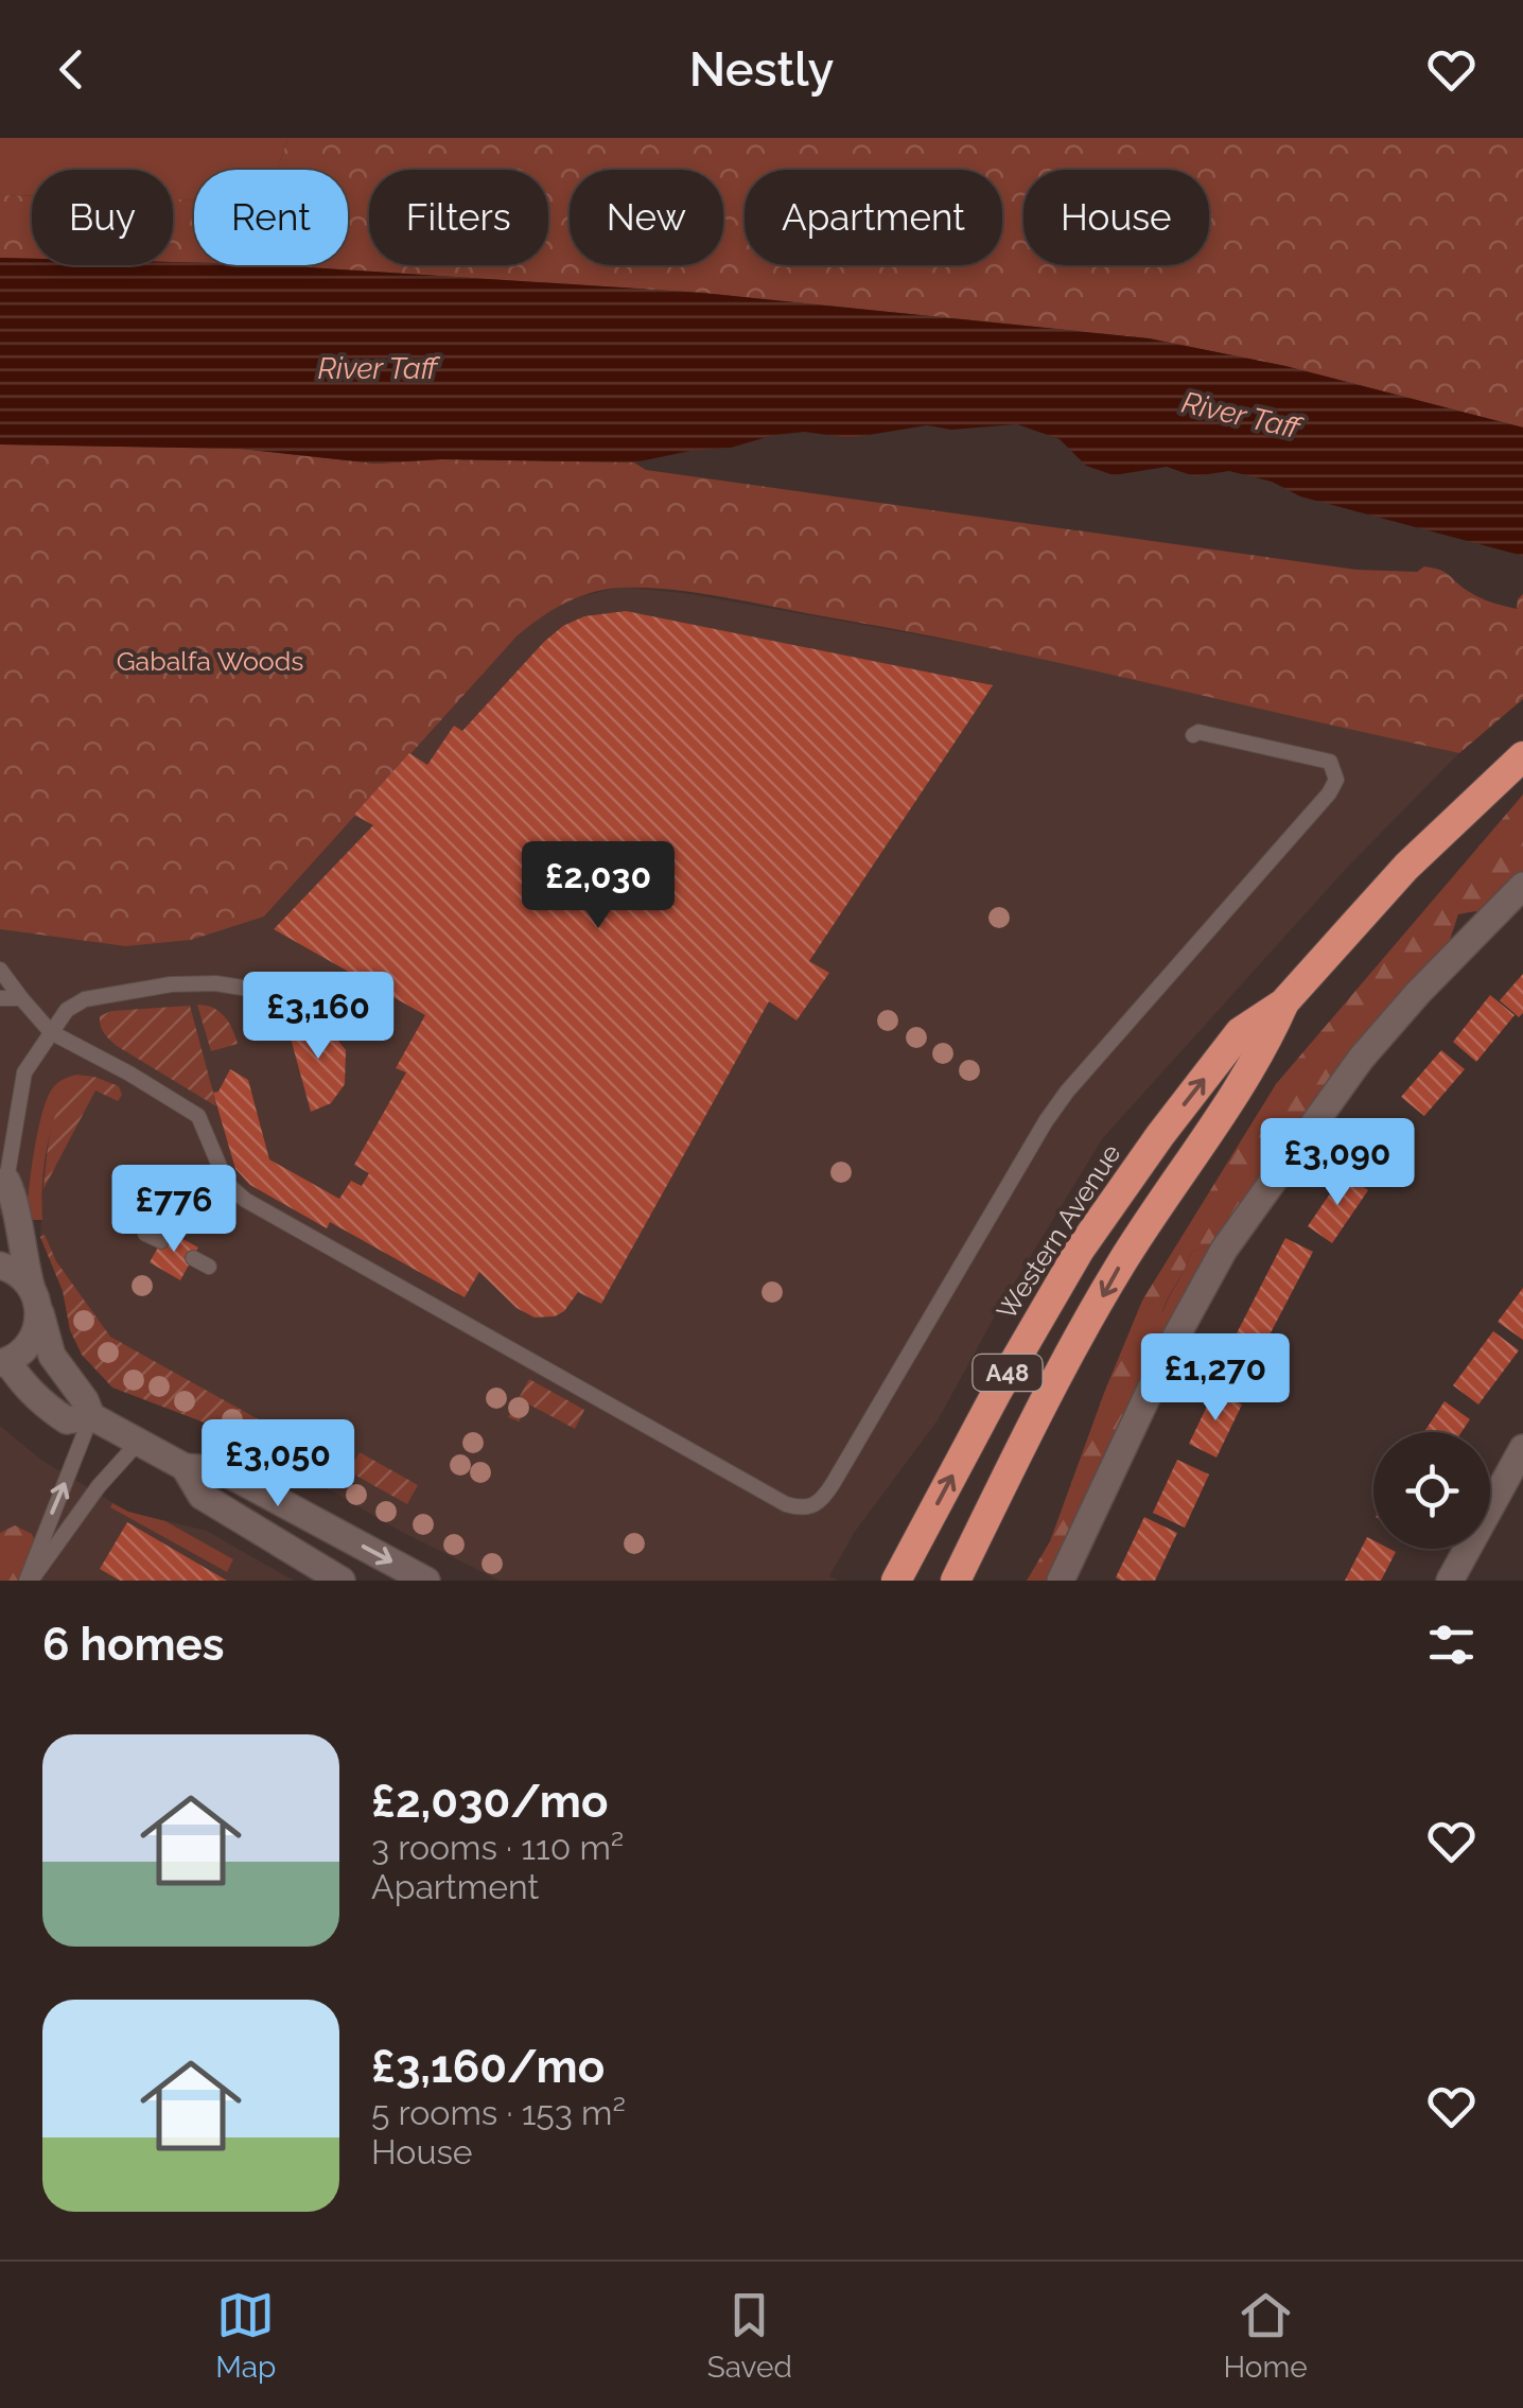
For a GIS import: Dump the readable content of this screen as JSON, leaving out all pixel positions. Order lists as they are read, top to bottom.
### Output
{
  "streets": {
    "highway": ["Western Avenue", "A48"]
  },
  "water": ["River Taff"],
  "parks": ["Gabalfa Woods"],
  "page": {
    "header": "Nestly",
    "chip": [
      "Buy",
      "Rent",
      "Filters",
      "New",
      "Apartment",
      "House"
    ],
    "price": [
      "£2,030",
      "£3,160",
      "£3,090",
      "£776",
      "£1,270",
      "£3,050"
    ],
    "heading": "6 homes",
    "list": [
      {
        "name": "£2,030/mo",
        "note": "3 rooms · 110 m² · Apartment"
      },
      {
        "name": "£3,160/mo",
        "note": "5 rooms · 153 m² · House"
      }
    ],
    "tabs": ["Map", "Saved", "Home"]
  }
}
